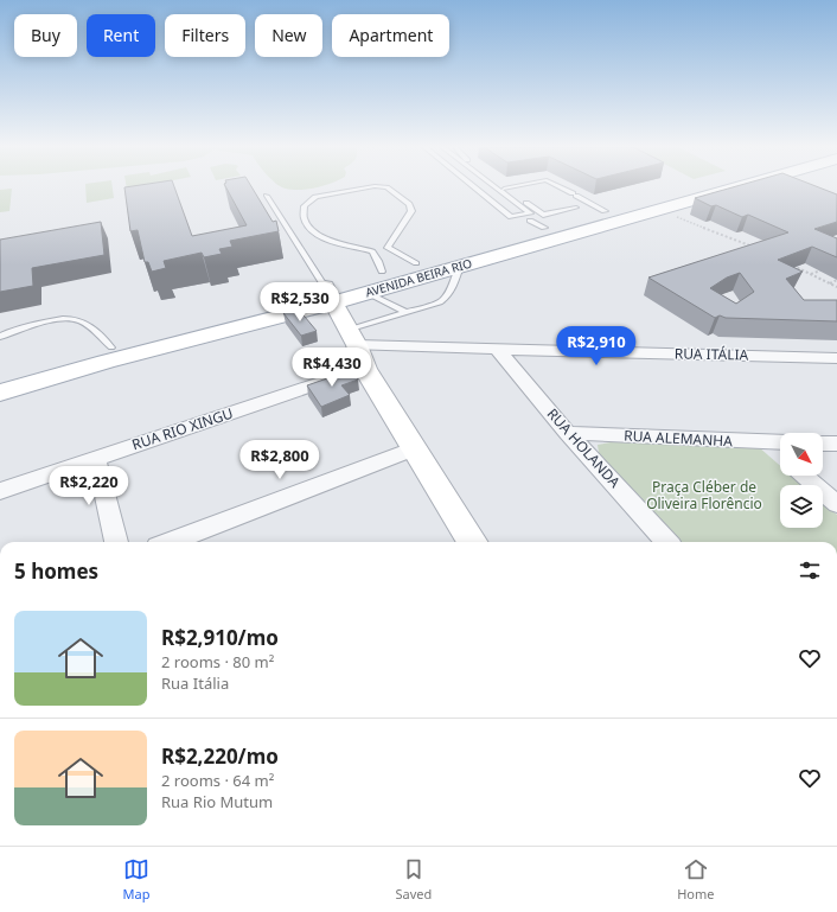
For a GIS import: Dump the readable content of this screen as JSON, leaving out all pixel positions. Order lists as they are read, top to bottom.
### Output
{
  "streets": {
    "main road": ["AVENIDA BEIRA RIO"],
    "street": [
      "RUA ITÁLIA",
      "RUA RIO XINGU",
      "RUA ALEMANHA",
      "RUA HOLANDA"
    ]
  },
  "crossings": [
    ["RUA ITÁLIA", "RUA RIO XINGU"],
    ["RUA ITÁLIA", "RUA HOLANDA"],
    ["RUA ALEMANHA", "RUA HOLANDA"]
  ],
  "parks": ["Praça Cléber de Oliveira Florêncio"],
  "north": "bottom right",
  "page": {
    "chip": [
      "Buy",
      "Rent",
      "Filters",
      "New",
      "Apartment"
    ],
    "price": [
      "R$2,530",
      "R$2,910",
      "R$4,430",
      "R$2,800",
      "R$2,220"
    ],
    "heading": "5 homes",
    "list": [
      {
        "name": "R$2,910/mo",
        "note": "2 rooms · 80 m² · Rua Itália"
      },
      {
        "name": "R$2,220/mo",
        "note": "2 rooms · 64 m² · Rua Rio Mutum"
      }
    ],
    "tabs": ["Map", "Saved", "Home"]
  }
}
